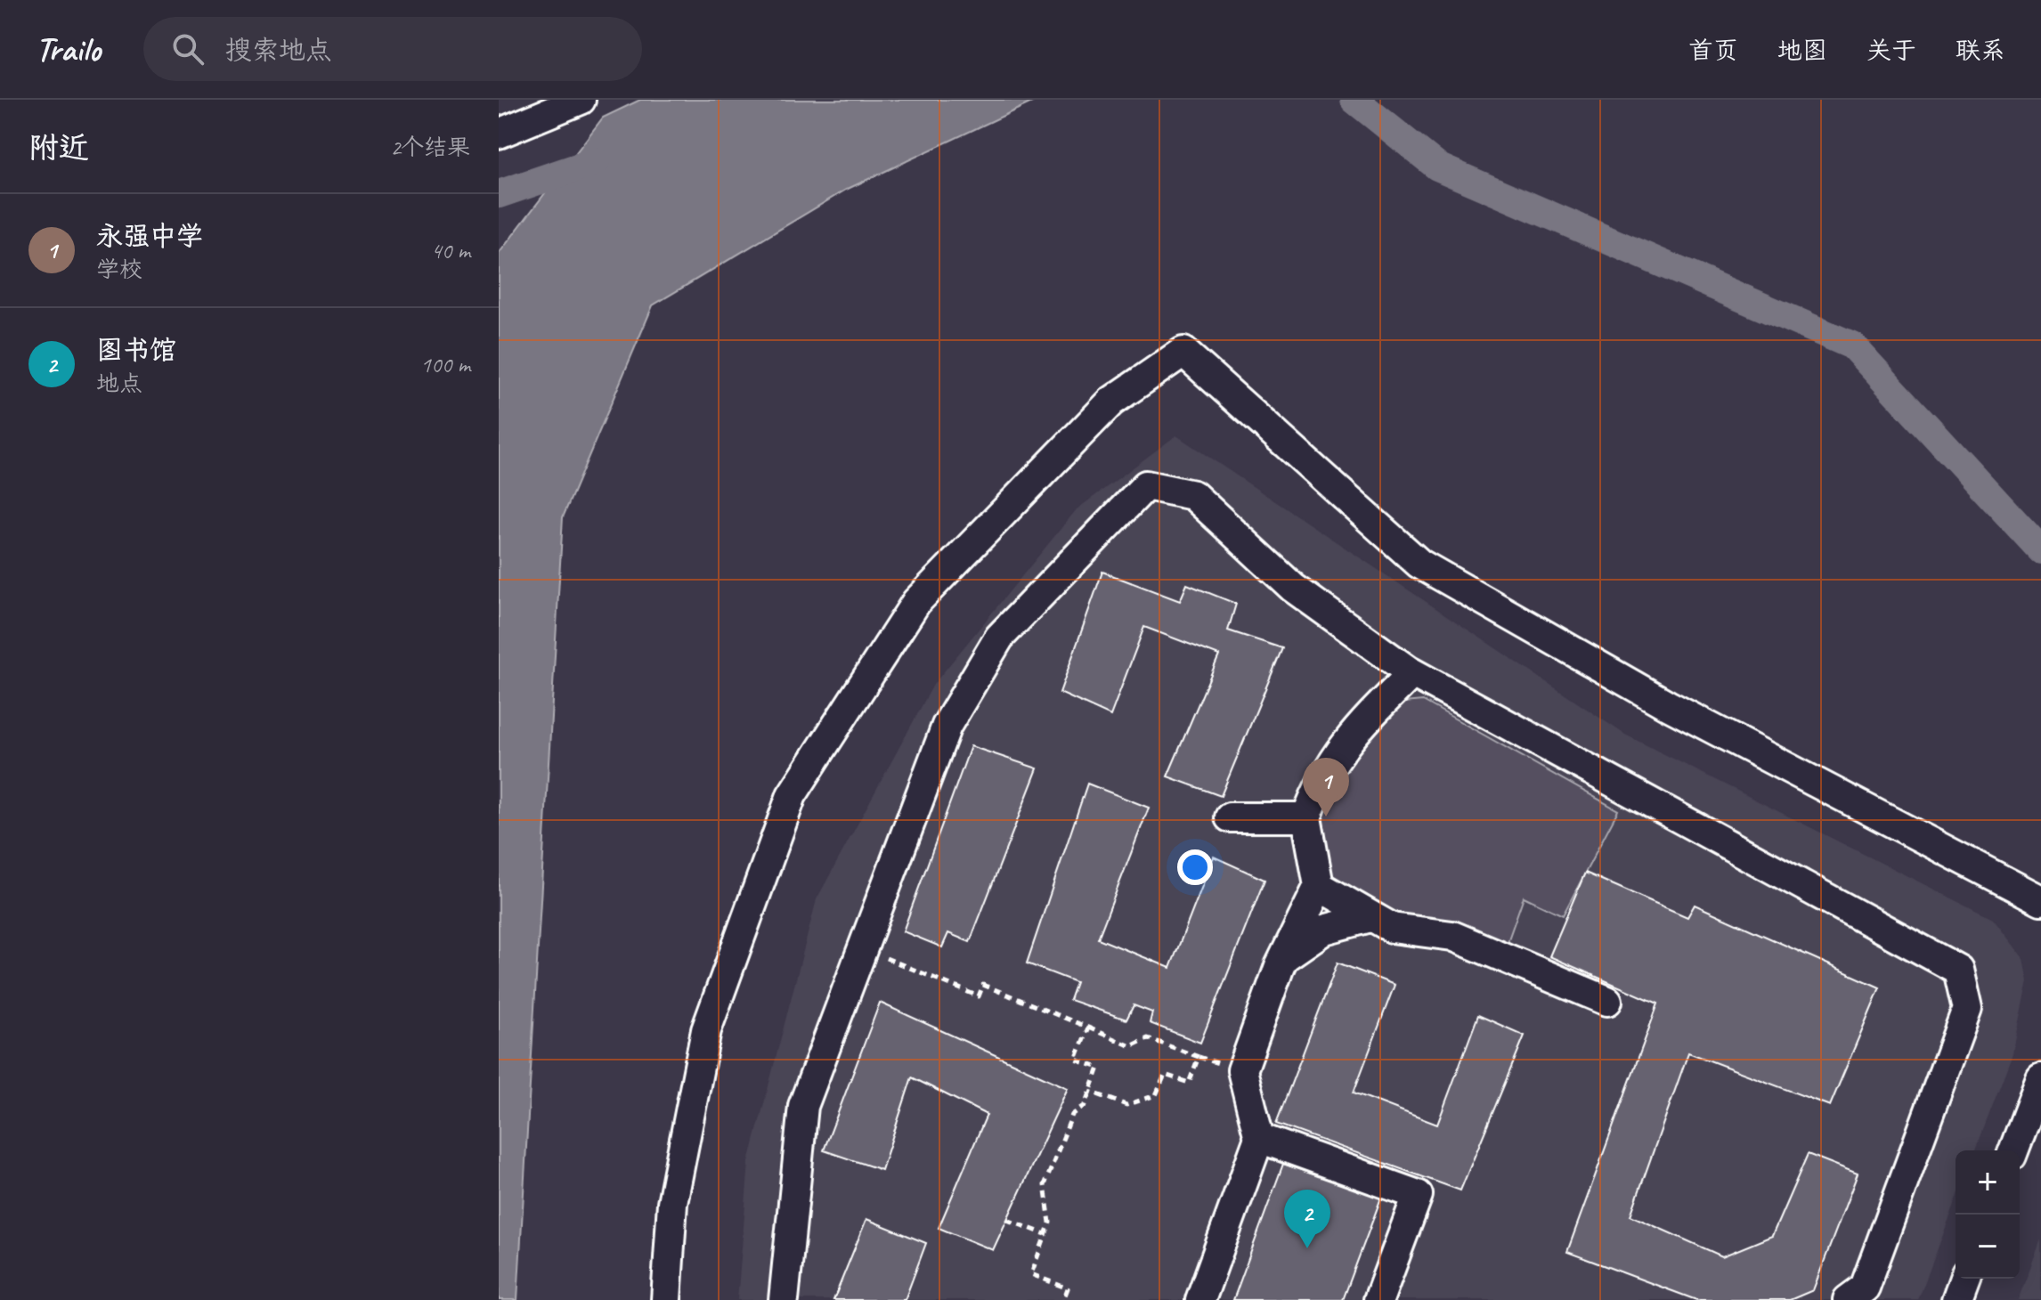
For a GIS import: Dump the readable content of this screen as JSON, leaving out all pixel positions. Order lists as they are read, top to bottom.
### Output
{
  "page": {
    "header": "Trailo",
    "search": "搜索地点",
    "nav": [
      "首页",
      "地图",
      "关于",
      "联系"
    ],
    "heading": ["附近", "2个结果"],
    "list": [
      {
        "mark": "1",
        "name": "永强中学",
        "note": "学校",
        "value": "40 m"
      },
      {
        "mark": "2",
        "name": "图书馆",
        "note": "地点",
        "value": "100 m"
      }
    ],
    "pins": ["1", "2"],
    "map_buttons": ["+", "−"]
  }
}
